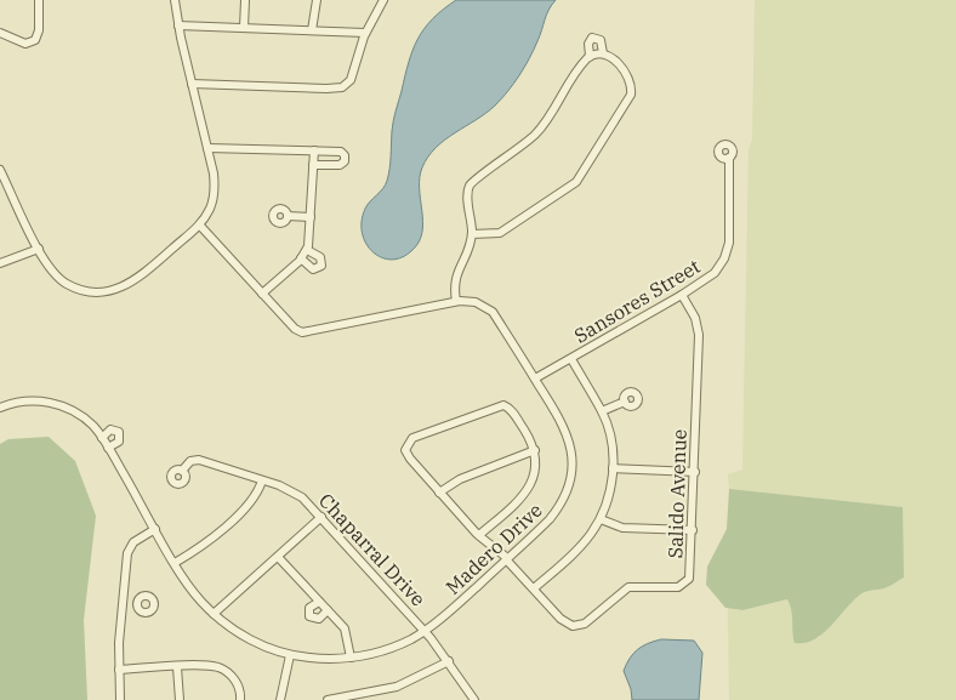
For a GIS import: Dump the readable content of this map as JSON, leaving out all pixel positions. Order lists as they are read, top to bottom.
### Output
{
  "streets": {
    "street": [
      "Sansores Street",
      "Salido Avenue",
      "Madero Drive",
      "Chaparral Drive"
    ]
  },
  "crossings": [
    ["Sansores Street", "Salido Avenue"],
    ["Sansores Street", "Madero Drive"],
    ["Salido Avenue", "Madero Drive"],
    ["Madero Drive", "Chaparral Drive"]
  ]
}
